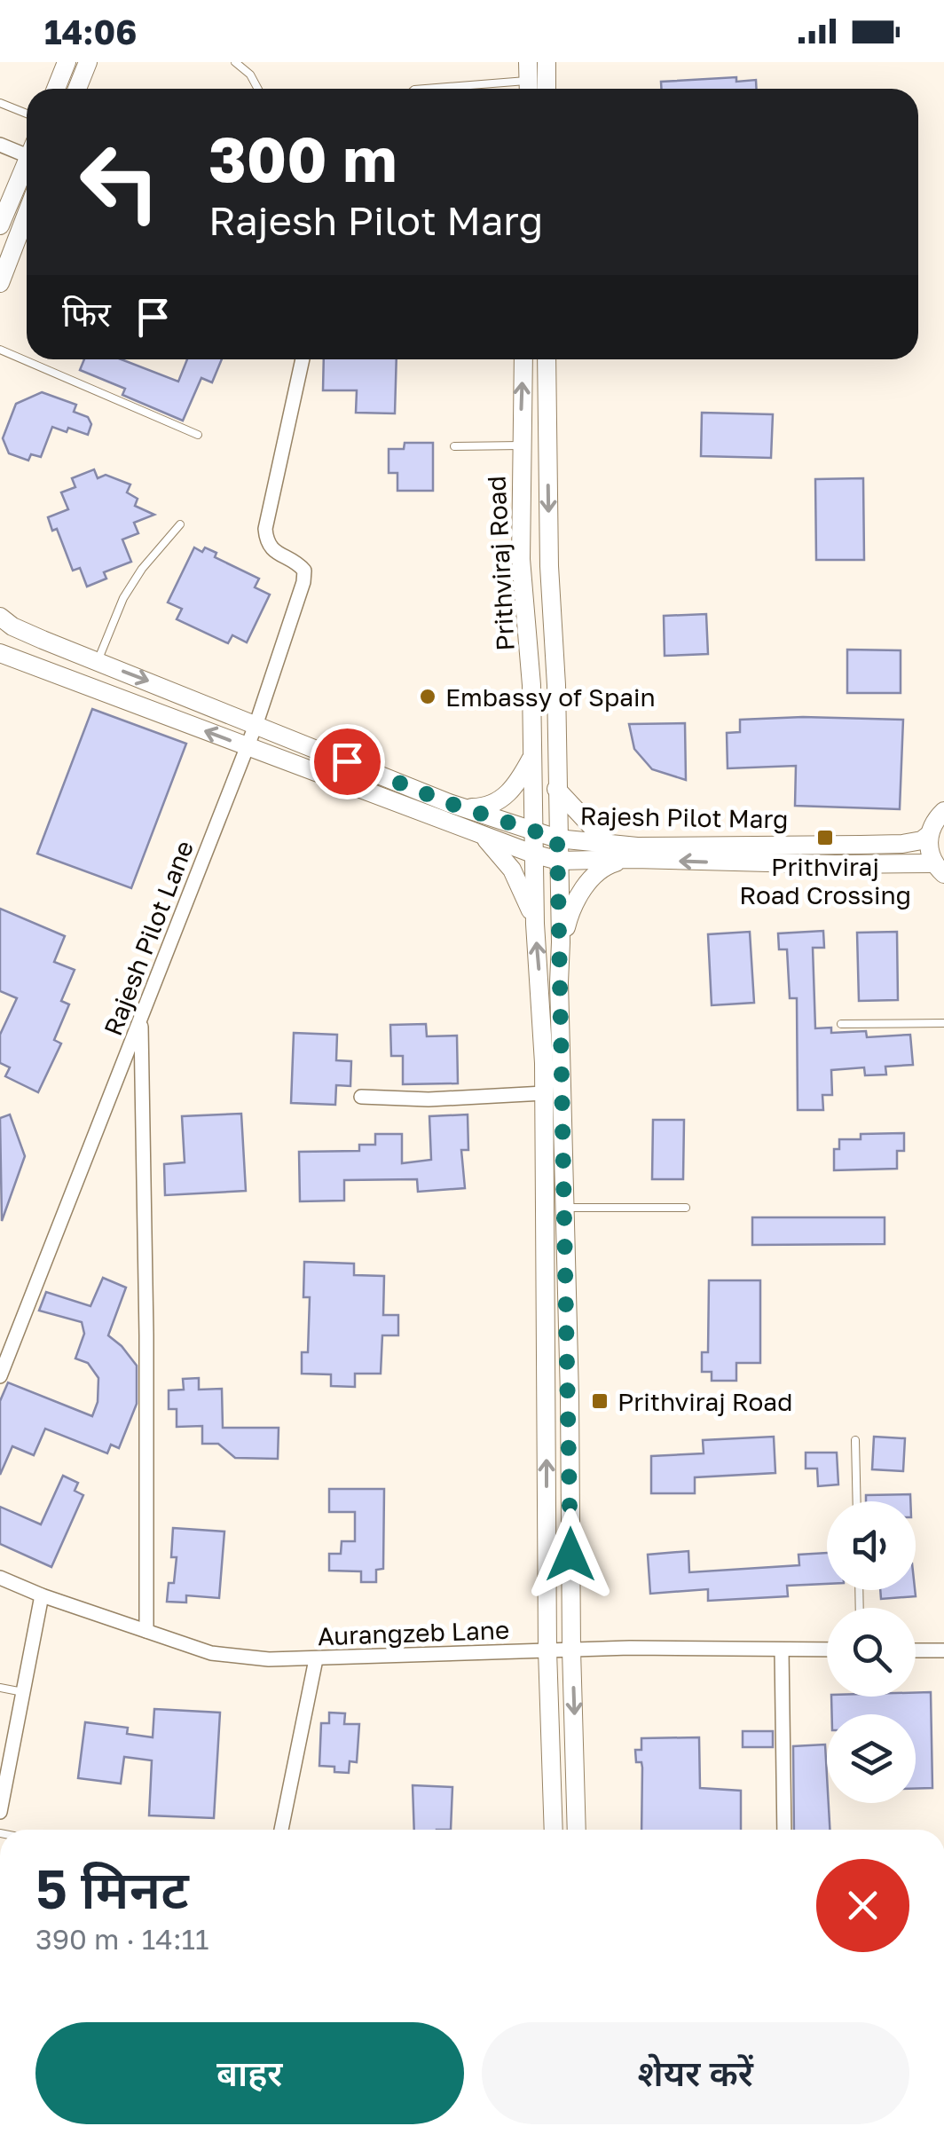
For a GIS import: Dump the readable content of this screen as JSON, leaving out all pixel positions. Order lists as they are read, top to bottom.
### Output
{
  "streets": {
    "main road": ["Prithviraj Road", "Rajesh Pilot Marg"],
    "street": ["Rajesh Pilot Lane", "Aurangzeb Lane"]
  },
  "crossings": [
    ["Prithviraj Road", "Rajesh Pilot Marg"],
    ["Prithviraj Road", "Aurangzeb Lane"],
    ["Rajesh Pilot Marg", "Rajesh Pilot Lane"]
  ],
  "places": {
    "other": ["Embassy of Spain"],
    "transit": ["Prithviraj Road Crossing", "Prithviraj Road"]
  },
  "page": {
    "status": "14:06",
    "turn": ["300 m", "Rajesh Pilot Marg"],
    "then": "फिर",
    "heading": ["5 मिनट", "390 m · 14:11"],
    "buttons": ["बाहर", "शेयर करें"]
  }
}
